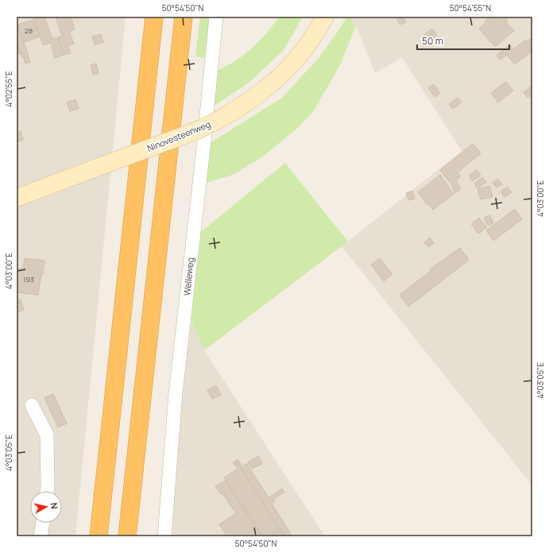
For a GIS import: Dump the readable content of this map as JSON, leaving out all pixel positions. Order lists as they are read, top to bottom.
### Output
{
  "streets": {
    "main road": ["Ninovesteenweg"],
    "street": ["Welleweg"]
  },
  "house_numbers": ["28", "193"],
  "scale_bar": "50 m",
  "north": "right",
  "coordinates": [
    "50°54'50\"N",
    "50°54'55\"N",
    "4°02'55\"E",
    "4°03'00\"E",
    "4°03'05\"E"
  ]
}
